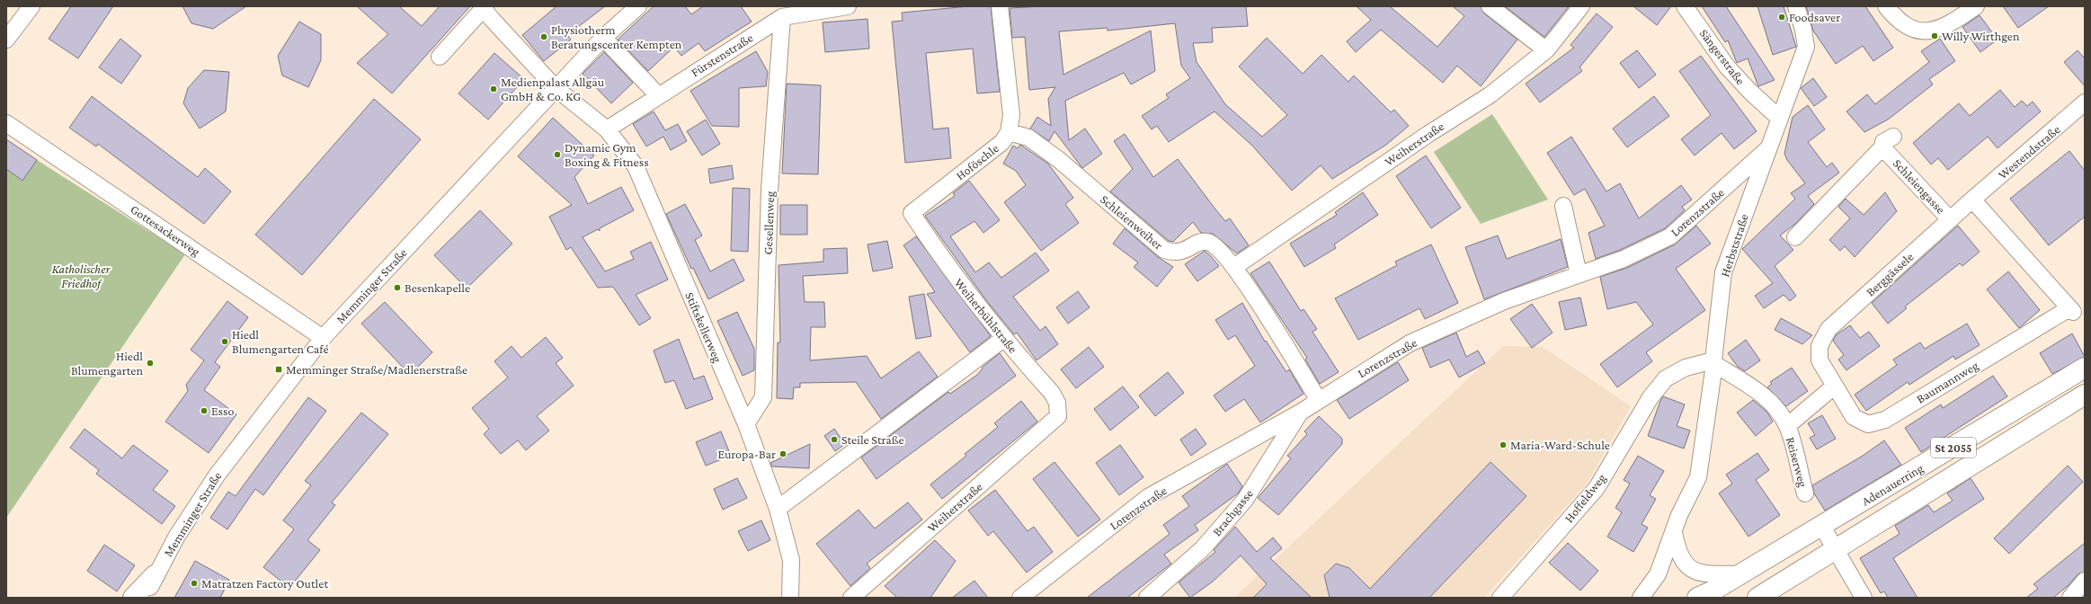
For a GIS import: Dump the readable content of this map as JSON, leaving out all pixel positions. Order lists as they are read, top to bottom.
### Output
{
  "streets": {
    "main road": ["St 2055", "Adenauerring"],
    "street": [
      "Fürstenstraße",
      "Sängerstraße",
      "Weiherstraße",
      "Westendstraße",
      "Hoföschle",
      "Schleiengasse",
      "Lorenzstraße",
      "Schleienweiher",
      "Gesellenweg",
      "Gottesackerweg",
      "Herbststraße",
      "Berggässele",
      "Memminger Straße",
      "Weiherbühlstraße",
      "Stiftskellerweg",
      "Baumannweg",
      "Reiserweg",
      "Hoffeldweg",
      "Brachgasse"
    ]
  },
  "crossings": [
    ["Fürstenstraße", "Gesellenweg"],
    ["Fürstenstraße", "Stiftskellerweg"],
    ["Sängerstraße", "Herbststraße"],
    ["Weiherstraße", "Schleienweiher"],
    ["Weiherstraße", "Weiherbühlstraße"],
    ["Westendstraße", "Schleiengasse"],
    ["Westendstraße", "Baumannweg"],
    ["Hoföschle", "Schleienweiher"],
    ["Hoföschle", "Weiherbühlstraße"],
    ["Schleiengasse", "Berggässele"],
    ["Schleiengasse", "Baumannweg"],
    ["Lorenzstraße", "Schleienweiher"],
    ["Lorenzstraße", "Herbststraße"],
    ["Lorenzstraße", "Brachgasse"],
    ["Gesellenweg", "Stiftskellerweg"],
    ["Gottesackerweg", "Memminger Straße"],
    ["Herbststraße", "Hoffeldweg"],
    ["Berggässele", "Baumannweg"],
    ["Berggässele", "Reiserweg"],
    ["Memminger Straße", "Stiftskellerweg"],
    ["Baumannweg", "Reiserweg"]
  ],
  "parks": ["Katholischer Friedhof"],
  "places": {
    "other": [
      "Foodsaver",
      "Willy Wirthgen",
      "Physiotherm Beratungscenter Kempten",
      "Medienpalast Allgäu GmbH & Co. KG",
      "Dynamic Gym Boxing & Fitness",
      "Besenkapelle",
      "Hiedl Blumengarten Café",
      "Hiedl Blumengarten",
      "Esso",
      "Steile Straße",
      "Maria-Ward-Schule",
      "Europa-Bar",
      "Matratzen Factory Outlet"
    ],
    "transit": ["Memminger Straße/Madlenerstraße"]
  }
}
